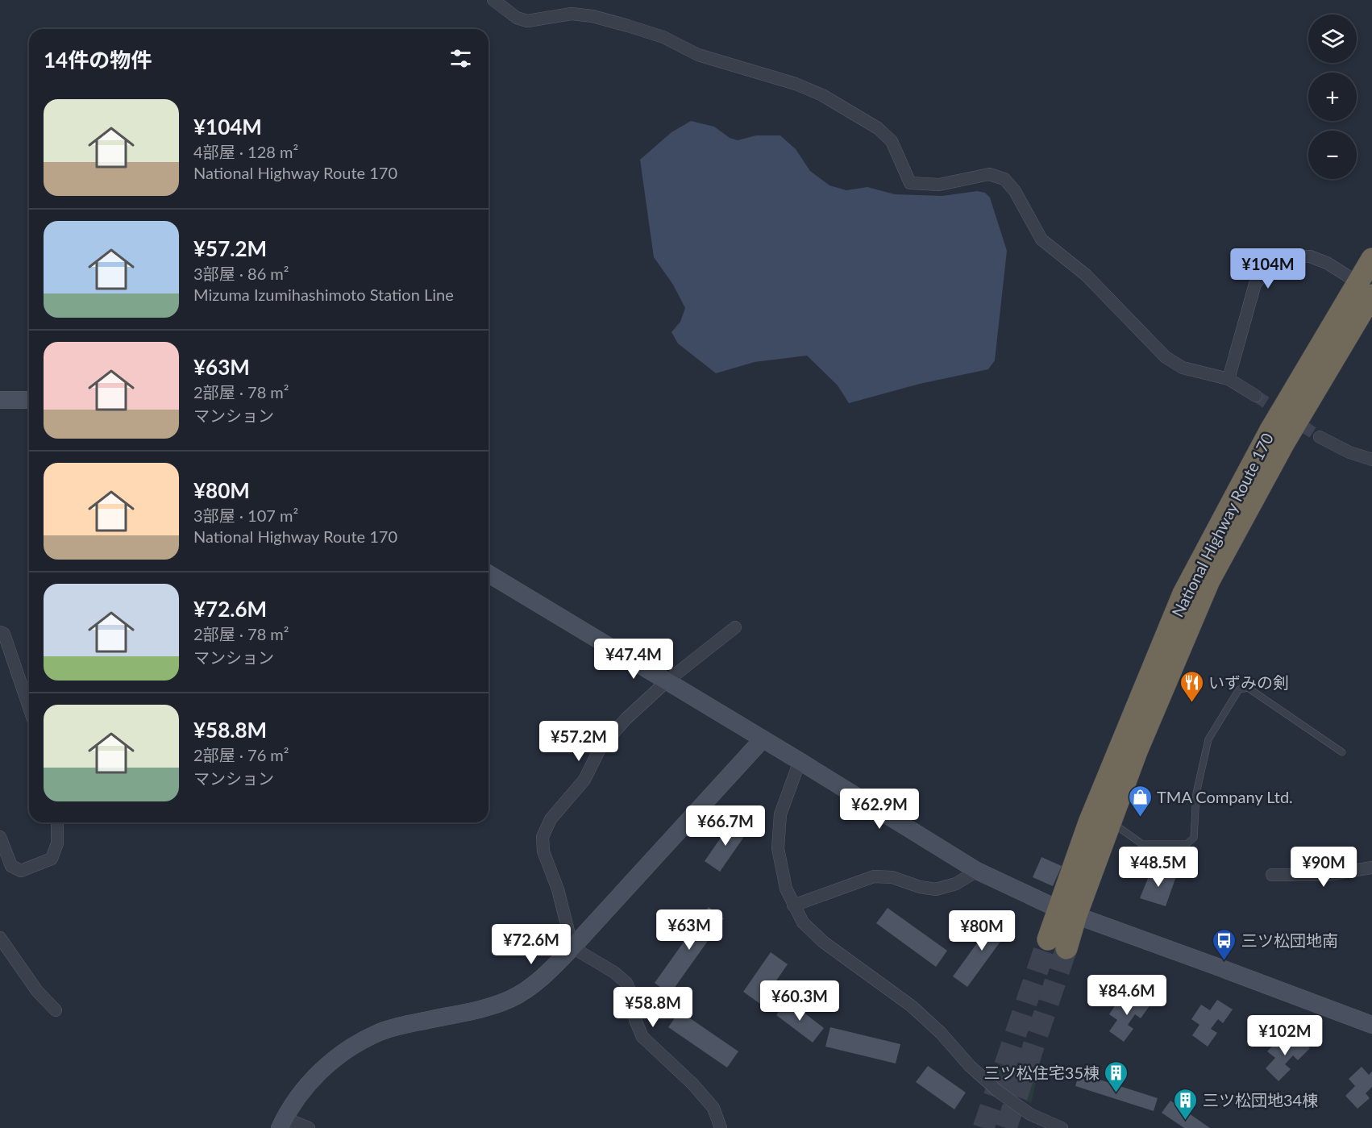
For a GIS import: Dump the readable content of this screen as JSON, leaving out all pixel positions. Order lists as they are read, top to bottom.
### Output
{
  "streets": {
    "highway": ["National Highway Route 170"]
  },
  "places": {
    "restaurant": ["いずみの剣"],
    "shop": ["TMA Company Ltd."],
    "bus stop": ["三ツ松団地南"],
    "building": ["三ツ松住宅35棟", "三ツ松団地34棟"]
  },
  "page": {
    "map_buttons": ["+", "−"],
    "heading": "14件の物件",
    "list": [
      {
        "name": "¥104M",
        "note": "4部屋 · 128 m² · National Highway Route 170"
      },
      {
        "name": "¥57.2M",
        "note": "3部屋 · 86 m² · Mizuma Izumihashimoto Station Line"
      },
      {
        "name": "¥63M",
        "note": "2部屋 · 78 m² · マンション"
      },
      {
        "name": "¥80M",
        "note": "3部屋 · 107 m² · National Highway Route 170"
      },
      {
        "name": "¥72.6M",
        "note": "2部屋 · 78 m² · マンション"
      },
      {
        "name": "¥58.8M",
        "note": "2部屋 · 76 m² · マンション"
      }
    ],
    "price": [
      "¥104M",
      "¥47.4M",
      "¥57.2M",
      "¥62.9M",
      "¥66.7M",
      "¥48.5M",
      "¥90M",
      "¥63M",
      "¥80M",
      "¥72.6M",
      "¥84.6M",
      "¥60.3M",
      "¥58.8M",
      "¥102M"
    ]
  }
}
